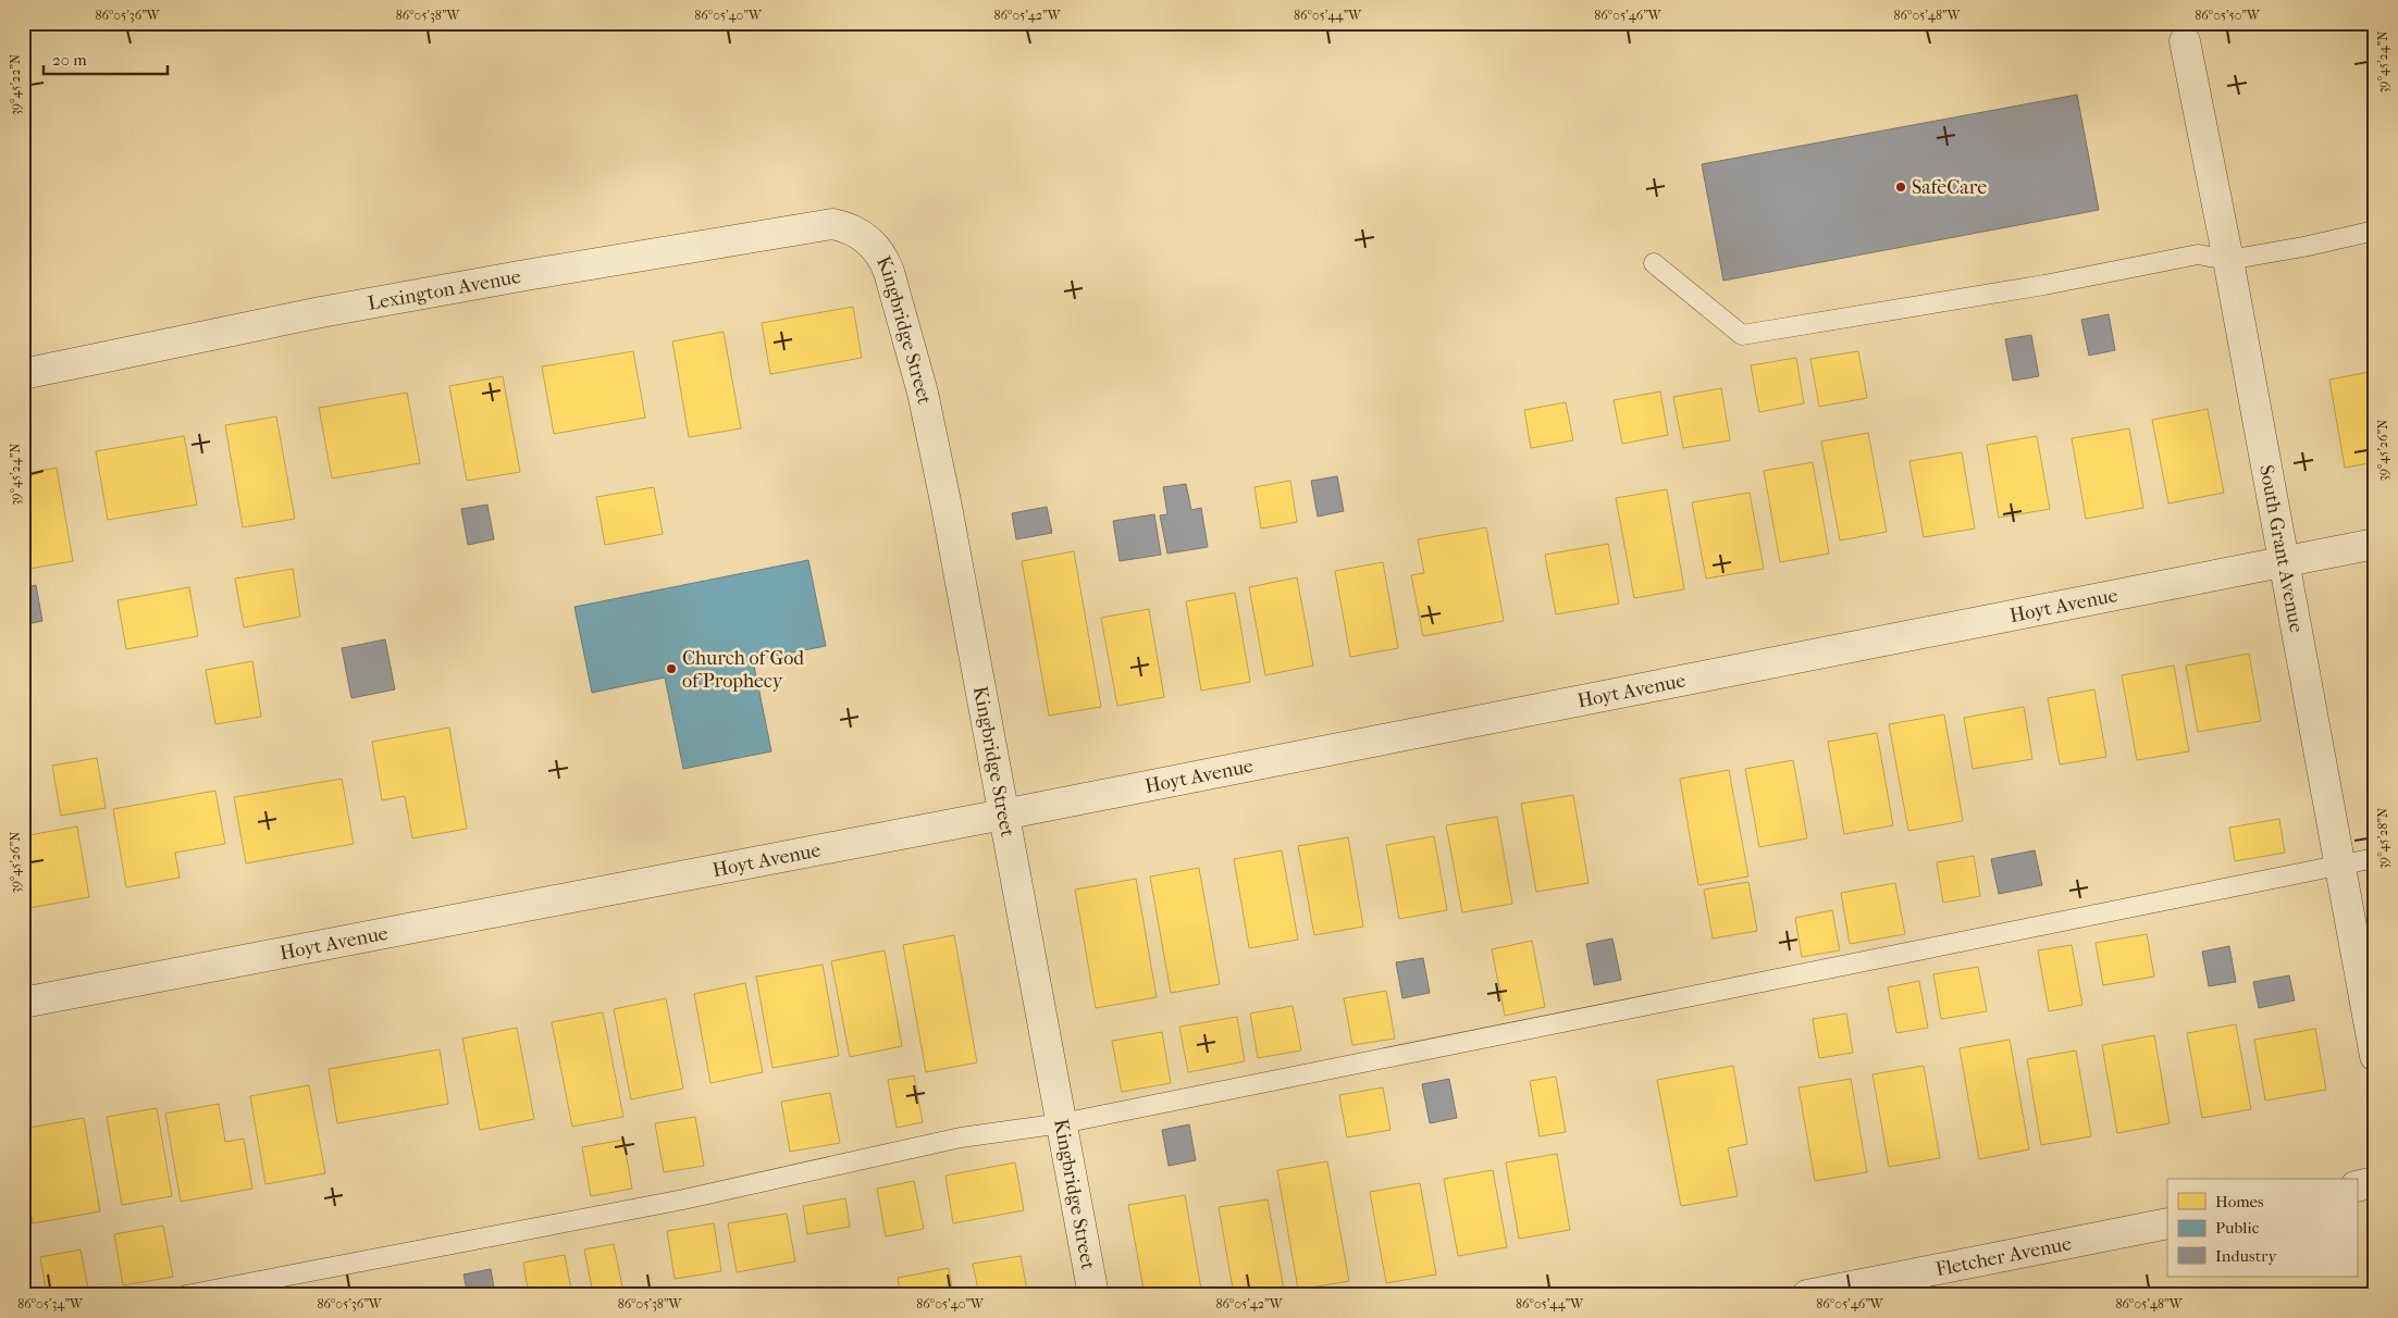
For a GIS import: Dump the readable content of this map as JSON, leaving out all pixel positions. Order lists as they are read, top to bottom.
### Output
{
  "streets": {
    "street": [
      "Lexington Avenue",
      "Kingbridge Street",
      "South Grant Avenue",
      "Hoyt Avenue",
      "Fletcher Avenue"
    ]
  },
  "crossings": [
    ["Lexington Avenue", "Kingbridge Street"],
    ["Kingbridge Street", "Hoyt Avenue"],
    ["South Grant Avenue", "Hoyt Avenue"]
  ],
  "places": ["SafeCare", "Church of God of Prophecy"],
  "legend": ["Homes", "Public", "Industry"],
  "scale_bar": "20 m",
  "coordinates": [
    "86°05'36\"W",
    "86°05'38\"W",
    "86°05'40\"W",
    "86°05'42\"W",
    "86°05'44\"W",
    "86°05'46\"W",
    "86°05'48\"W",
    "86°05'50\"W",
    "39°45'24\"N",
    "39°45'22\"N",
    "39°45'26\"N",
    "39°45'28\"N",
    "86°05'34\"W"
  ]
}
